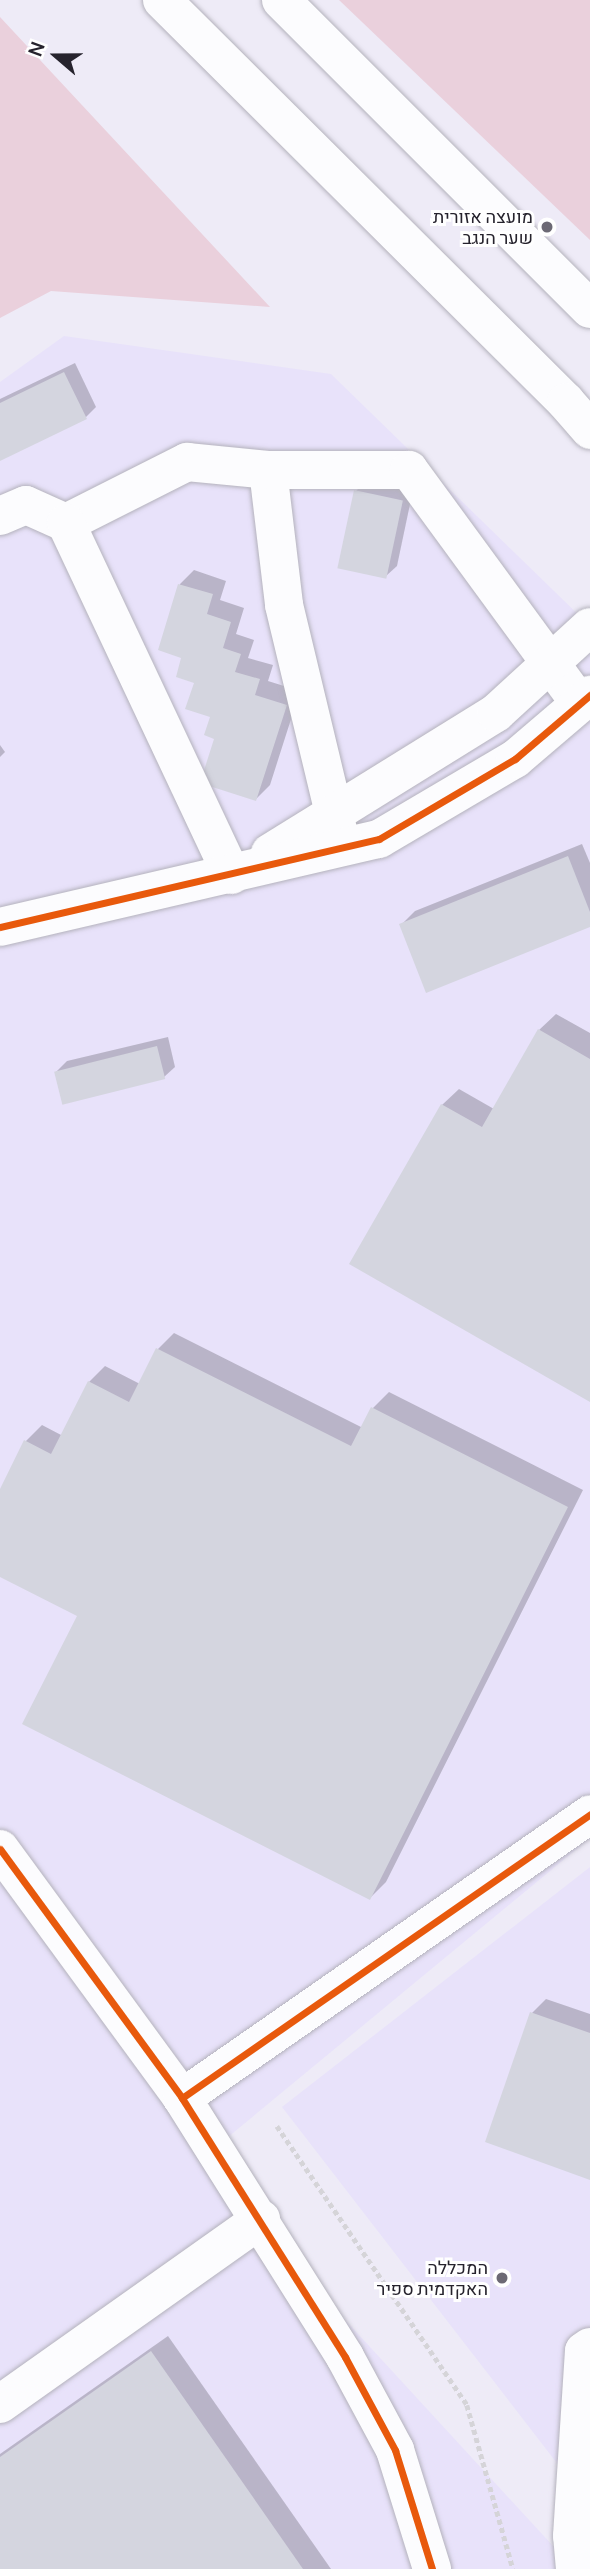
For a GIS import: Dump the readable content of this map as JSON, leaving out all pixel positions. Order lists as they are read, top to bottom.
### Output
{
  "places": ["מועצה אזורית שער הנגב", "המכללה האקדמית ספיר"],
  "north": "left"
}
